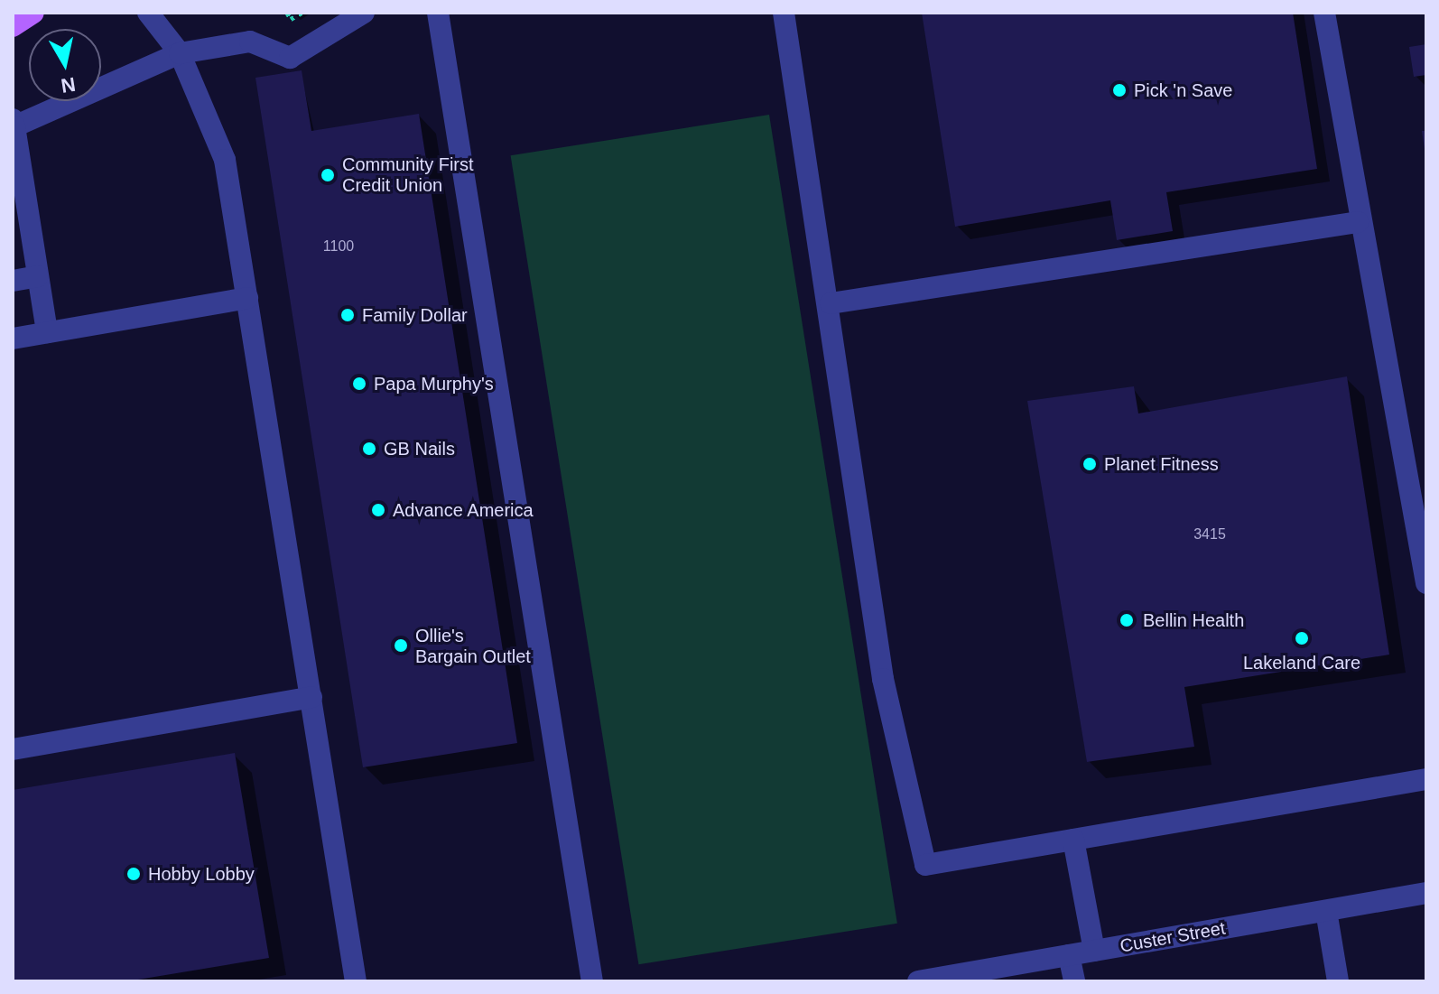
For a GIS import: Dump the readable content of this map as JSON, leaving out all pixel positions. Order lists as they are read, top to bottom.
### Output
{
  "streets": {
    "street": ["Custer Street"]
  },
  "places": [
    "Pick 'n Save",
    "Community First Credit Union",
    "Family Dollar",
    "Papa Murphy's",
    "GB Nails",
    "Planet Fitness",
    "Advance America",
    "Bellin Health",
    "Lakeland Care",
    "Ollie's Bargain Outlet",
    "Hobby Lobby"
  ],
  "house_numbers": ["1100", "3415"],
  "north": "bottom"
}
